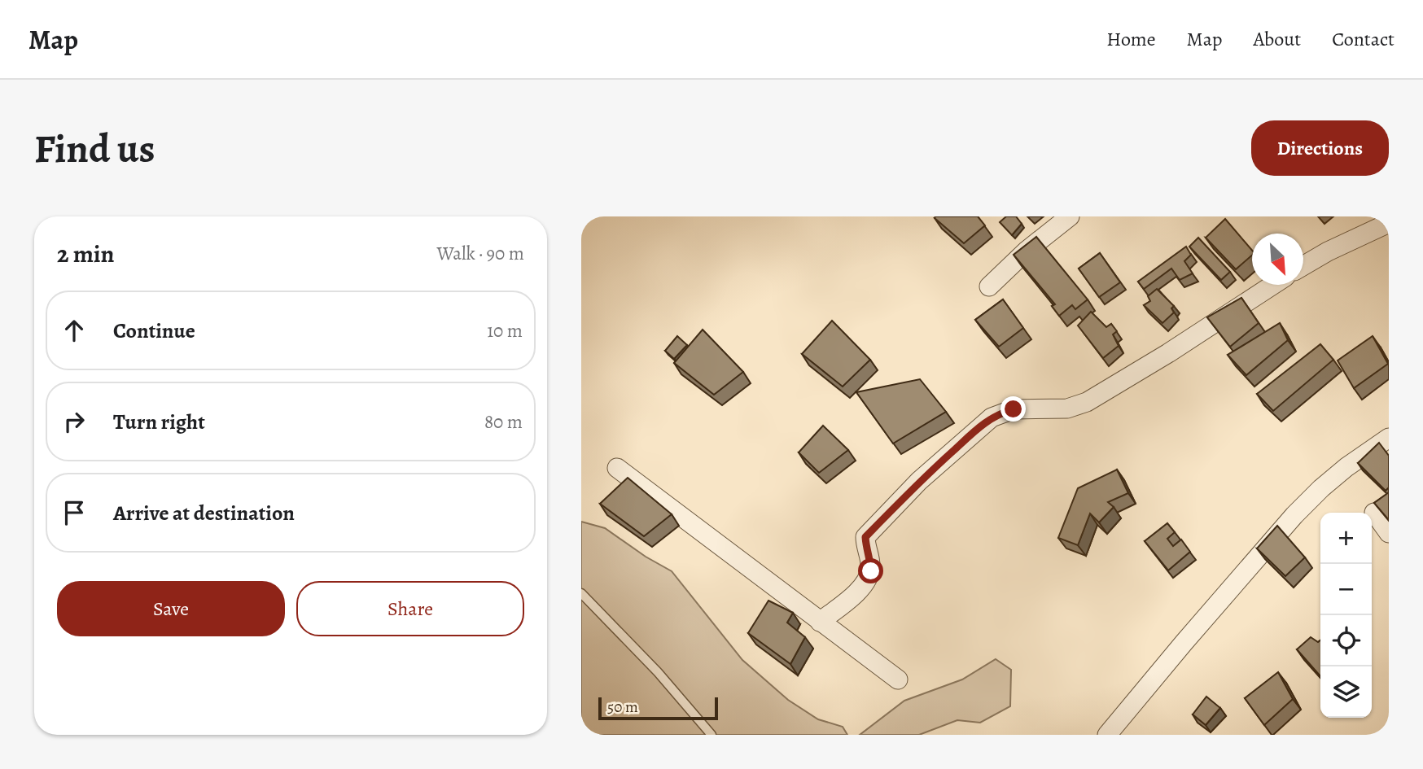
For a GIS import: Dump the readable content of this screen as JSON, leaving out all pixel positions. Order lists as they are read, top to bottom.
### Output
{
  "scale_bar": "50 m",
  "north": "bottom right",
  "page": {
    "header": "Map",
    "nav": [
      "Home",
      "Map",
      "About",
      "Contact"
    ],
    "buttons": [
      "Directions",
      ["Save", "Share"]
    ],
    "title": "Find us",
    "heading": ["2 min", "Walk · 90 m"],
    "list": [
      ["Continue", "10 m"],
      ["Turn right", "80 m"],
      "Arrive at destination"
    ],
    "map_buttons": ["+", "−"],
    "scale": "50 m"
  }
}
